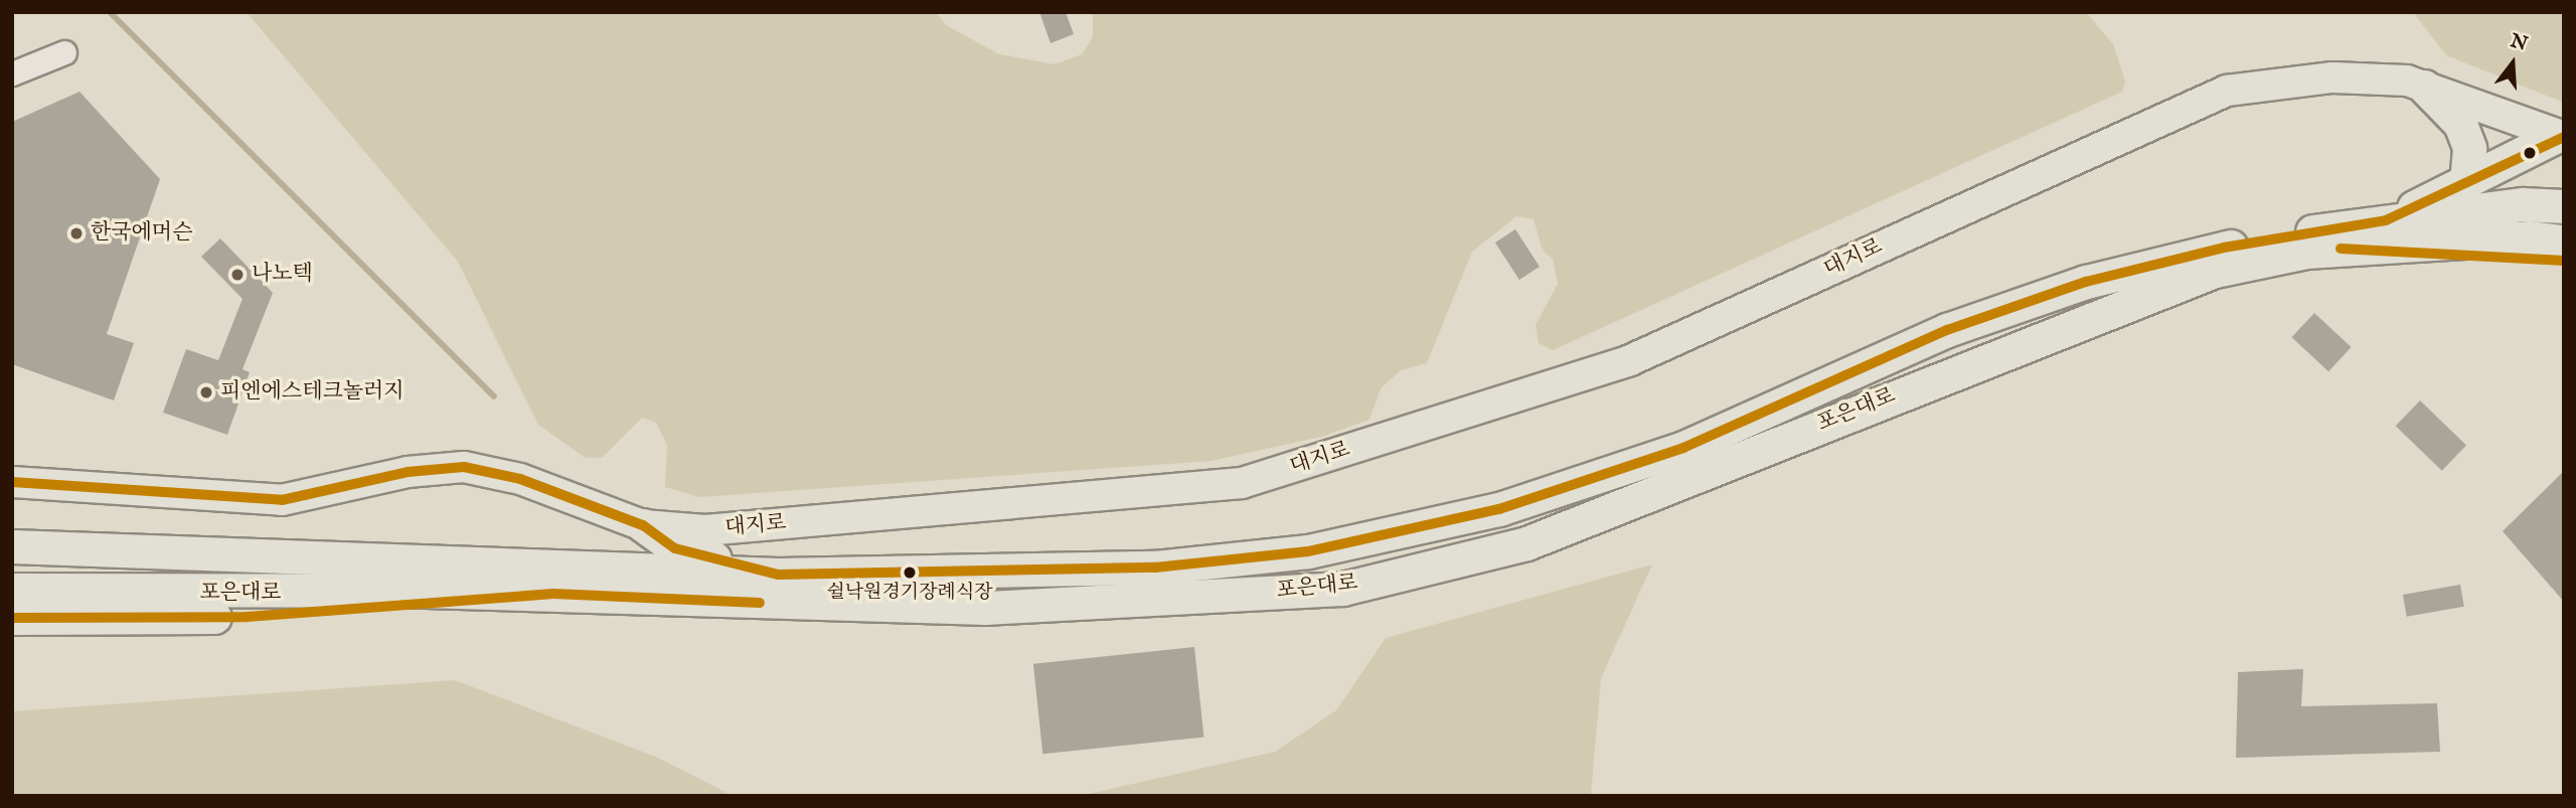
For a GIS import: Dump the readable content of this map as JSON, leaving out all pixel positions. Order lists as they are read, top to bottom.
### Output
{
  "streets": {
    "highway": ["포은대로"],
    "main road": ["대지로"]
  },
  "places": [
    "한국에머슨",
    "나노텍",
    "피엔에스테크놀러지",
    "쉴낙원경기장례식장"
  ],
  "north": "top"
}
